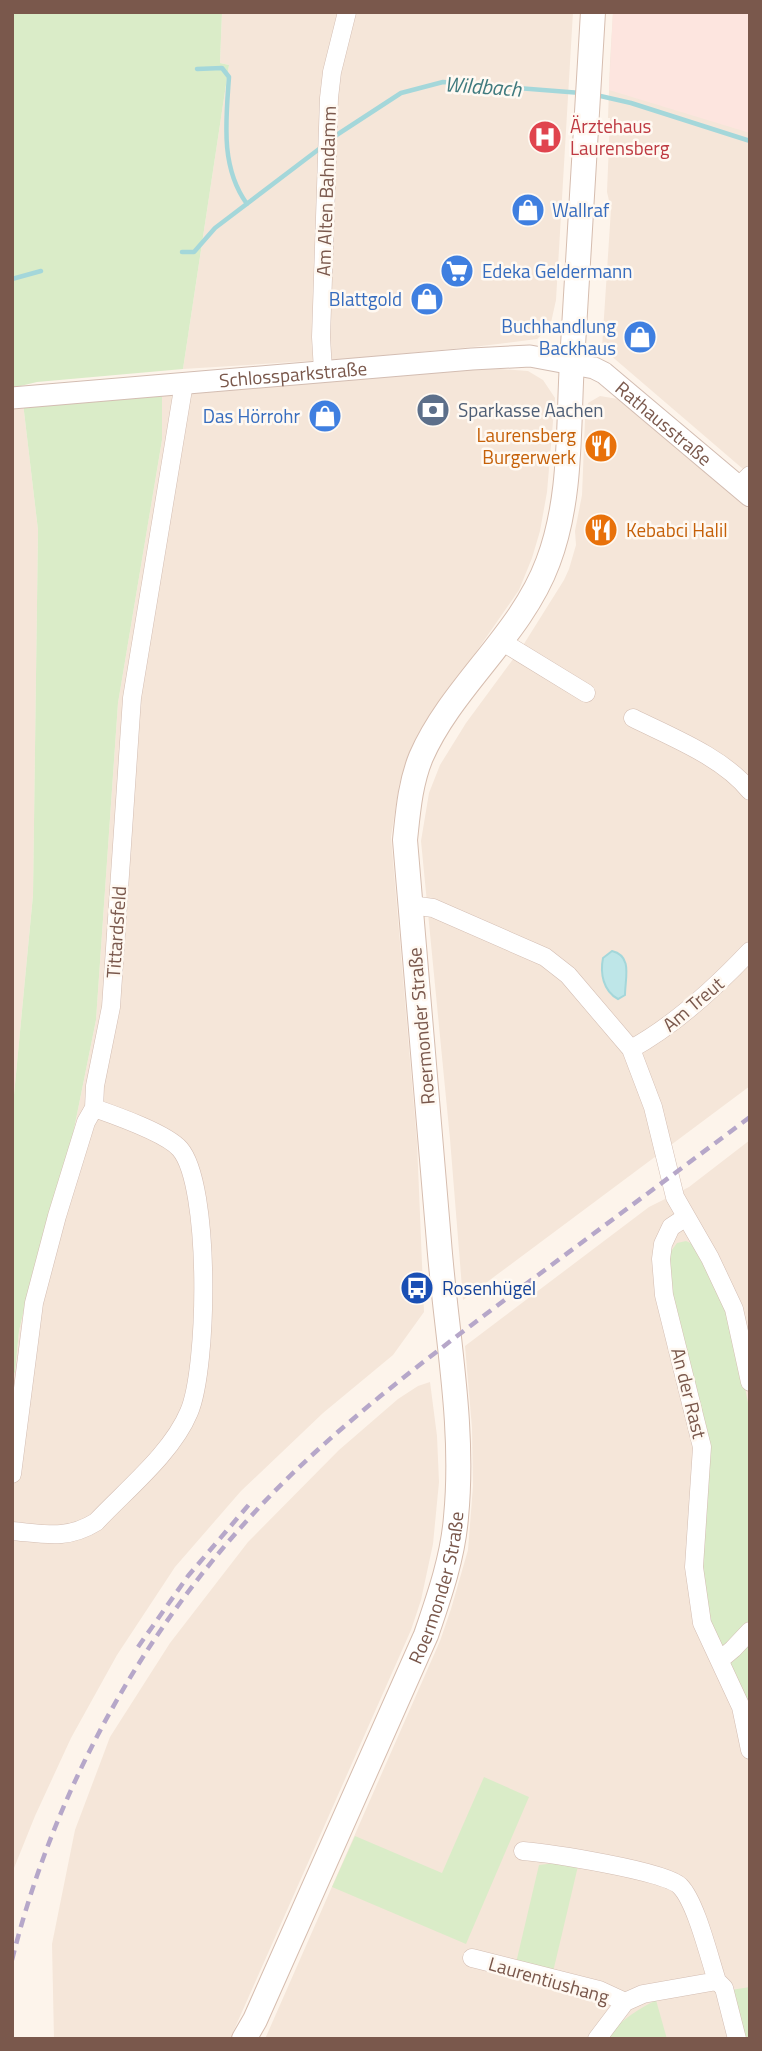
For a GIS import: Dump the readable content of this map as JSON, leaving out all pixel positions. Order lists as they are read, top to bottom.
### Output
{
  "streets": {
    "main road": ["Roermonder Straße"],
    "street": [
      "Am Alten Bahndamm",
      "Schlossparkstraße",
      "Rathausstraße",
      "Tittardsfeld",
      "Am Treut",
      "An der Rast",
      "Laurentiushang"
    ]
  },
  "crossings": [
    ["Am Alten Bahndamm", "Schlossparkstraße"],
    ["Schlossparkstraße", "Rathausstraße"],
    ["Schlossparkstraße", "Tittardsfeld"],
    ["Schlossparkstraße", "Roermonder Straße"],
    ["Rathausstraße", "Roermonder Straße"]
  ],
  "water": ["Wildbach"],
  "places": {
    "hospital": ["Ärztehaus Laurensberg"],
    "shop": [
      "Wallraf",
      "Blattgold",
      "Buchhandlung Backhaus",
      "Das Hörrohr"
    ],
    "supermarket": ["Edeka Geldermann"],
    "bank": ["Sparkasse Aachen"],
    "restaurant": ["Laurensberg Burgerwerk", "Kebabci Halil"],
    "bus stop": ["Rosenhügel"]
  }
}
